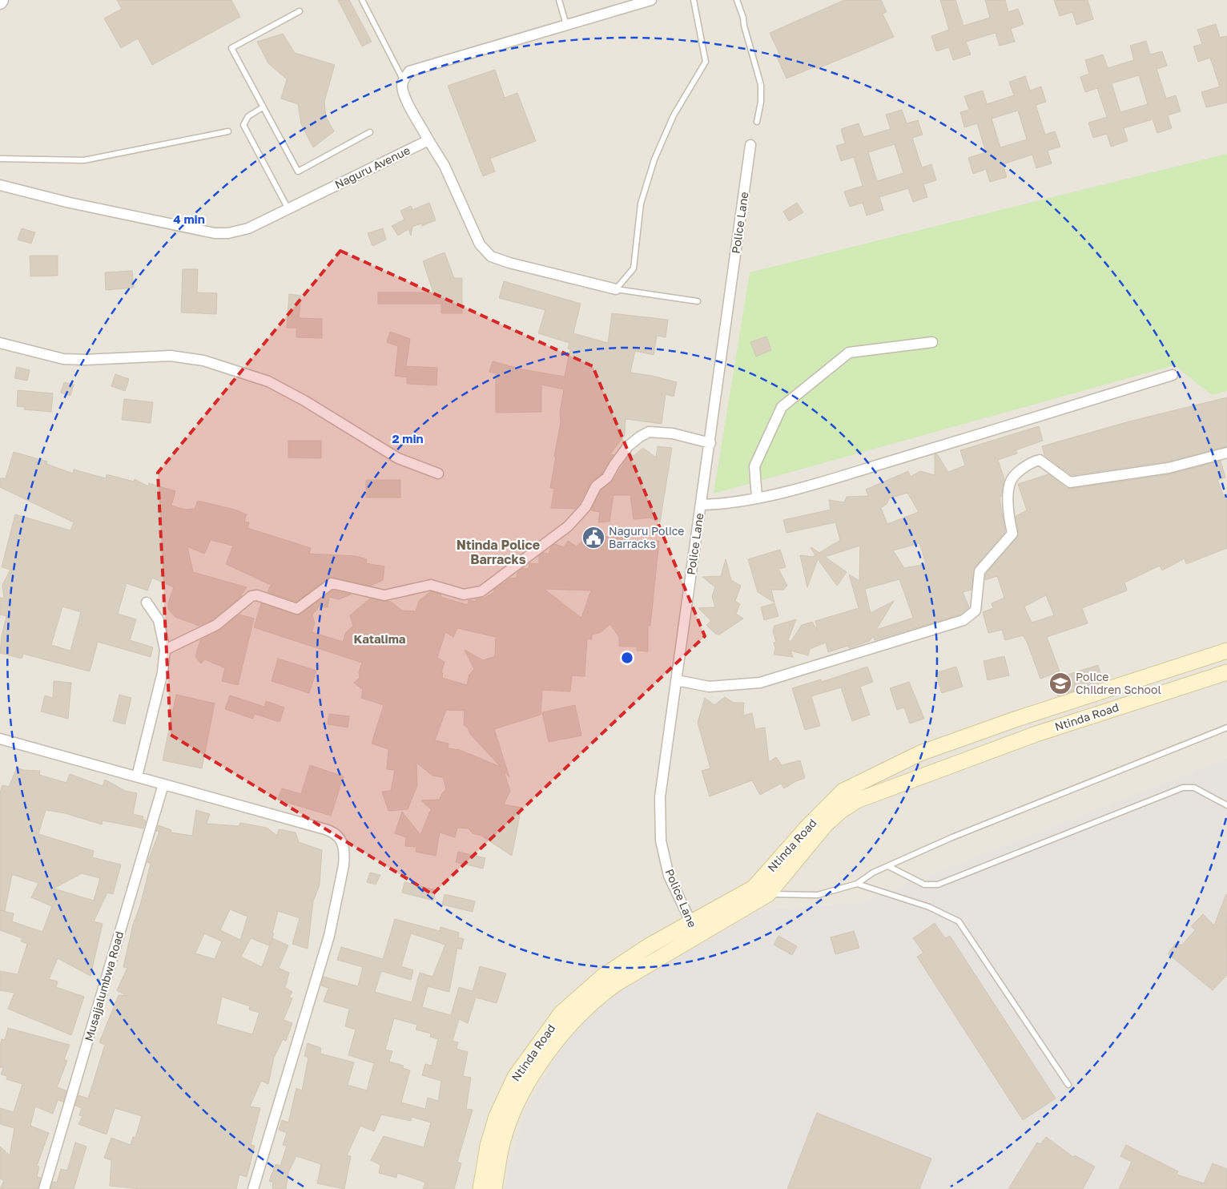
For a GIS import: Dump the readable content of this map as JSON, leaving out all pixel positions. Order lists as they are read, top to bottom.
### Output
{
  "streets": {
    "main road": ["Ntinda Road"],
    "street": ["Naguru Avenue", "Police Lane", "Musajjalumbwa Road"]
  },
  "crossings": [
    ["Police Lane", "Ntinda Road"]
  ],
  "districts": ["Ntinda Police Barracks", "Katalima"],
  "places": {
    "public building": ["Naguru Police Barracks"],
    "school or university": ["Police Children School"]
  },
  "rings": ["4 min", "2 min"]
}
